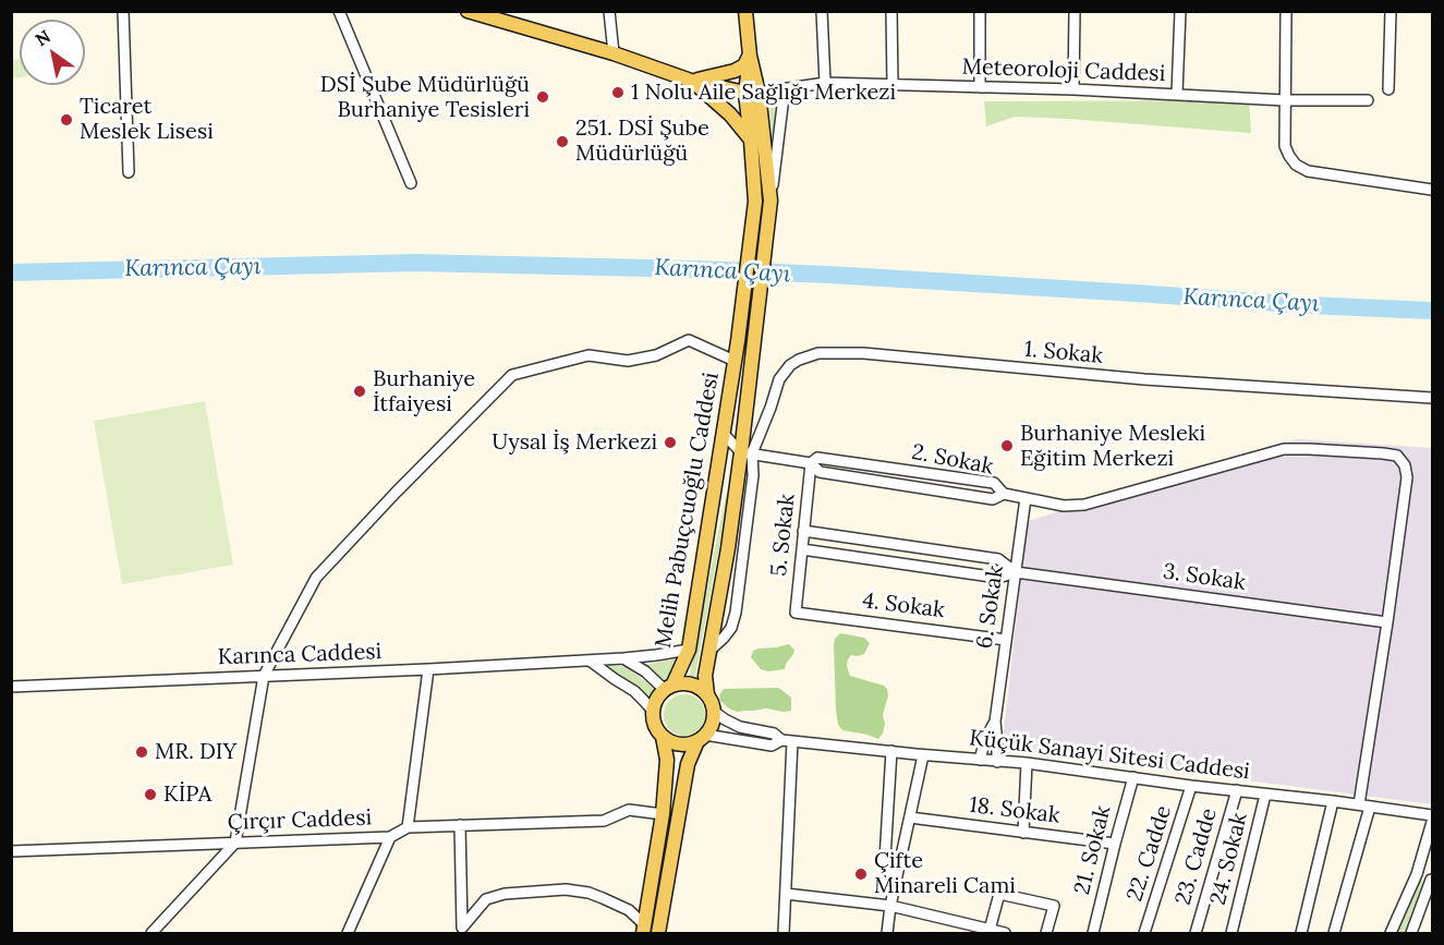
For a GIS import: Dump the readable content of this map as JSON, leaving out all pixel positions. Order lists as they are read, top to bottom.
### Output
{
  "streets": {
    "main road": ["Melih Pabuçcuoğlu Caddesi"],
    "street": [
      "Meteoroloji Caddesi",
      "1. Sokak",
      "2. Sokak",
      "5. Sokak",
      "3. Sokak",
      "4. Sokak",
      "6. Sokak",
      "Karınca Caddesi",
      "Küçük Sanayi Sitesi Caddesi",
      "18. Sokak",
      "Çırçır Caddesi",
      "21. Sokak",
      "22. Cadde",
      "23. Cadde",
      "24. Sokak"
    ]
  },
  "crossings": [
    ["Meteoroloji Caddesi", "Melih Pabuçcuoğlu Caddesi"],
    ["1. Sokak", "2. Sokak"],
    ["1. Sokak", "Melih Pabuçcuoğlu Caddesi"],
    ["2. Sokak", "Melih Pabuçcuoğlu Caddesi"],
    ["2. Sokak", "5. Sokak"],
    ["Melih Pabuçcuoğlu Caddesi", "Karınca Caddesi"],
    ["Melih Pabuçcuoğlu Caddesi", "Küçük Sanayi Sitesi Caddesi"],
    ["5. Sokak", "3. Sokak"],
    ["5. Sokak", "4. Sokak"],
    ["3. Sokak", "6. Sokak"],
    ["4. Sokak", "6. Sokak"],
    ["Küçük Sanayi Sitesi Caddesi", "21. Sokak"],
    ["Küçük Sanayi Sitesi Caddesi", "22. Cadde"],
    ["Küçük Sanayi Sitesi Caddesi", "23. Cadde"],
    ["Küçük Sanayi Sitesi Caddesi", "24. Sokak"],
    ["18. Sokak", "21. Sokak"]
  ],
  "water": ["Karınca Çayı"],
  "places": [
    "1 Nolu Aile Sağlığı Merkezi",
    "DSİ Şube Müdürlüğü Burhaniye Tesisleri",
    "Ticaret Meslek Lisesi",
    "251. DSİ Şube Müdürlüğü",
    "Burhaniye İtfaiyesi",
    "Uysal İş Merkezi",
    "Burhaniye Mesleki Eğitim Merkezi",
    "MR. DIY",
    "KİPA",
    "Çifte Minareli Cami"
  ],
  "north": "top left"
}
